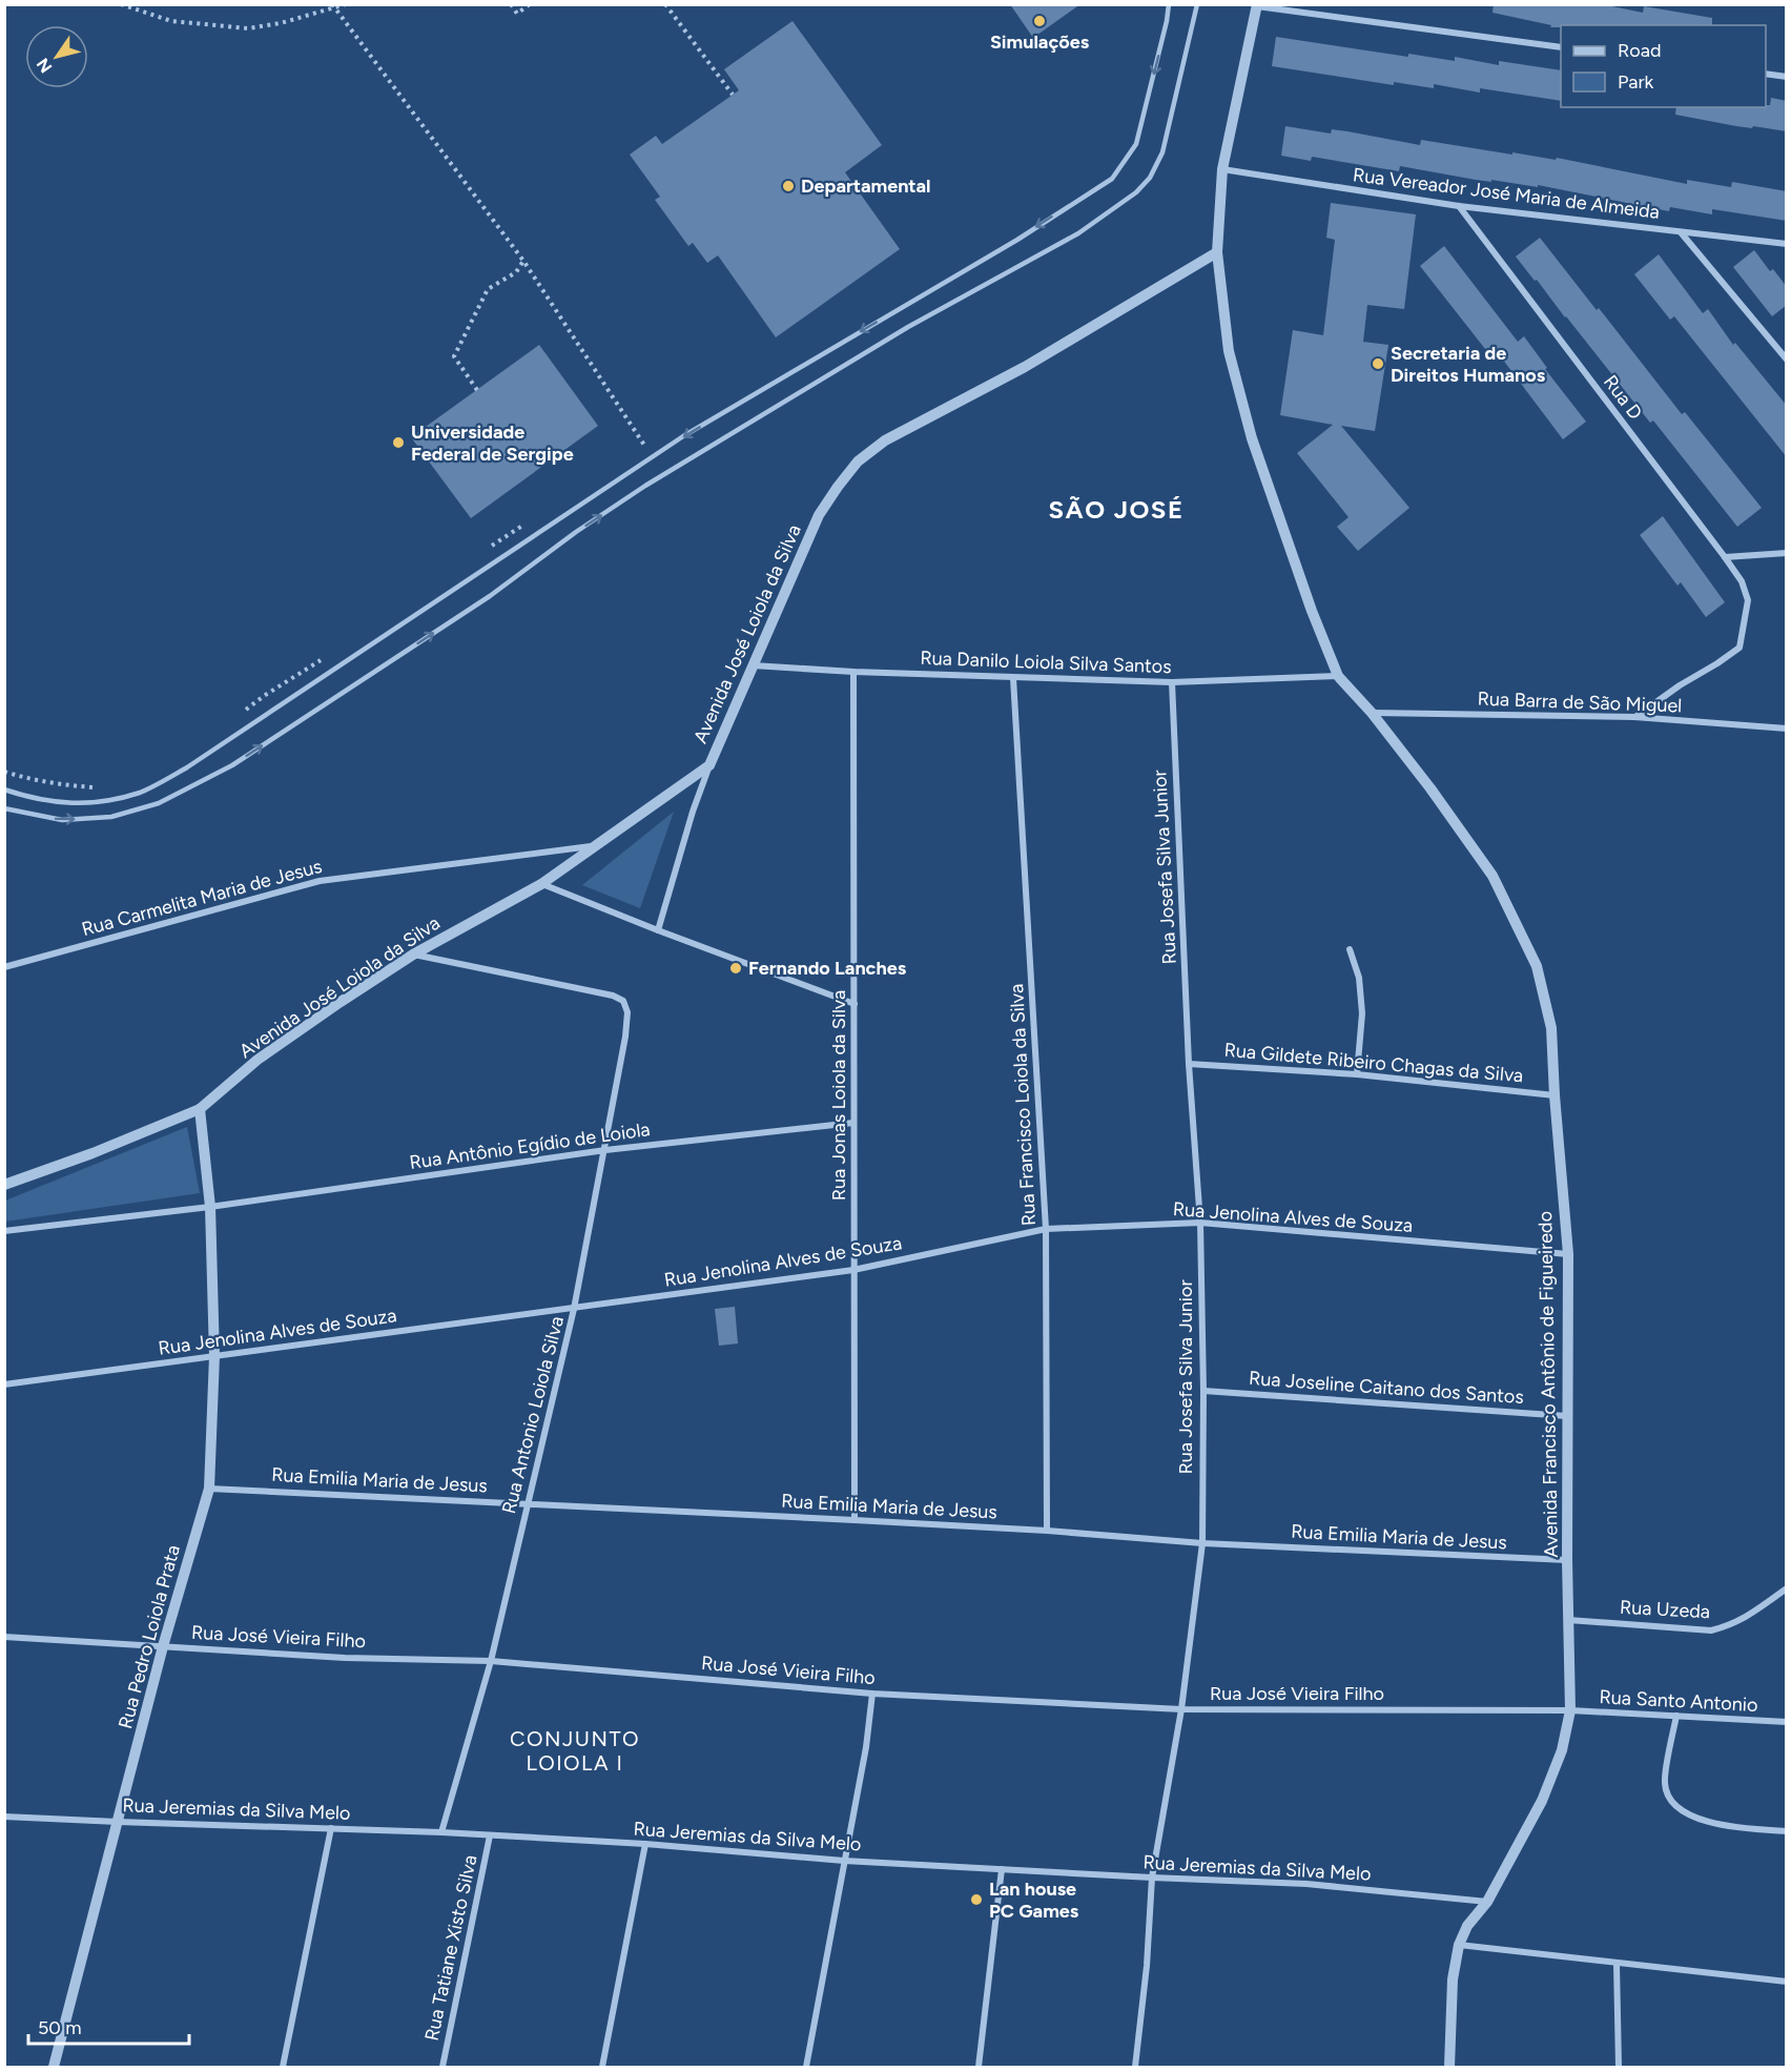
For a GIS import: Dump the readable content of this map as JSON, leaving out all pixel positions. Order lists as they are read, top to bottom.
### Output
{
  "streets": {
    "street": [
      "Rua Vereador José Maria de Almeida",
      "Rua D",
      "Avenida José Loiola da Silva",
      "Rua Danilo Loiola Silva Santos",
      "Rua Barra de São Miguel",
      "Rua Josefa Silva Junior",
      "Rua Carmelita Maria de Jesus",
      "Rua Gildete Ribeiro Chagas da Silva",
      "Rua Jonas Loiola da Silva",
      "Rua Francisco Loiola da Silva",
      "Rua Antônio Egídio de Loiola",
      "Rua Jenolina Alves de Souza",
      "Avenida Francisco Antônio de Figueiredo",
      "Rua Joseline Caitano dos Santos",
      "Rua Antonio Loiola Silva",
      "Rua Emilia Maria de Jesus",
      "Rua Uzeda",
      "Rua Pedro Loiola Prata",
      "Rua José Vieira Filho",
      "Rua Santo Antonio",
      "Rua Jeremias da Silva Melo",
      "Rua Tatiane Xisto Silva"
    ]
  },
  "crossings": [
    ["Rua Vereador José Maria de Almeida", "Rua D"],
    ["Rua Vereador José Maria de Almeida", "Avenida Francisco Antônio de Figueiredo"],
    ["Rua D", "Rua Barra de São Miguel"],
    ["Avenida José Loiola da Silva", "Rua Danilo Loiola Silva Santos"],
    ["Avenida José Loiola da Silva", "Rua Carmelita Maria de Jesus"],
    ["Avenida José Loiola da Silva", "Avenida Francisco Antônio de Figueiredo"],
    ["Avenida José Loiola da Silva", "Rua Antonio Loiola Silva"],
    ["Avenida José Loiola da Silva", "Rua Pedro Loiola Prata"],
    ["Rua Danilo Loiola Silva Santos", "Rua Josefa Silva Junior"],
    ["Rua Danilo Loiola Silva Santos", "Rua Jonas Loiola da Silva"],
    ["Rua Danilo Loiola Silva Santos", "Rua Francisco Loiola da Silva"],
    ["Rua Danilo Loiola Silva Santos", "Avenida Francisco Antônio de Figueiredo"],
    ["Rua Barra de São Miguel", "Avenida Francisco Antônio de Figueiredo"],
    ["Rua Josefa Silva Junior", "Rua Gildete Ribeiro Chagas da Silva"],
    ["Rua Josefa Silva Junior", "Rua Jenolina Alves de Souza"],
    ["Rua Josefa Silva Junior", "Rua Joseline Caitano dos Santos"],
    ["Rua Josefa Silva Junior", "Rua Emilia Maria de Jesus"],
    ["Rua Josefa Silva Junior", "Rua José Vieira Filho"],
    ["Rua Josefa Silva Junior", "Rua Jeremias da Silva Melo"],
    ["Rua Gildete Ribeiro Chagas da Silva", "Avenida Francisco Antônio de Figueiredo"],
    ["Rua Jonas Loiola da Silva", "Rua Antônio Egídio de Loiola"],
    ["Rua Jonas Loiola da Silva", "Rua Jenolina Alves de Souza"],
    ["Rua Jonas Loiola da Silva", "Rua Emilia Maria de Jesus"],
    ["Rua Francisco Loiola da Silva", "Rua Jenolina Alves de Souza"],
    ["Rua Francisco Loiola da Silva", "Rua Emilia Maria de Jesus"],
    ["Rua Antônio Egídio de Loiola", "Rua Antonio Loiola Silva"],
    ["Rua Antônio Egídio de Loiola", "Rua Pedro Loiola Prata"],
    ["Rua Jenolina Alves de Souza", "Avenida Francisco Antônio de Figueiredo"],
    ["Rua Jenolina Alves de Souza", "Rua Antonio Loiola Silva"],
    ["Rua Jenolina Alves de Souza", "Rua Pedro Loiola Prata"],
    ["Avenida Francisco Antônio de Figueiredo", "Rua Joseline Caitano dos Santos"],
    ["Avenida Francisco Antônio de Figueiredo", "Rua Emilia Maria de Jesus"],
    ["Avenida Francisco Antônio de Figueiredo", "Rua Uzeda"],
    ["Avenida Francisco Antônio de Figueiredo", "Rua José Vieira Filho"],
    ["Avenida Francisco Antônio de Figueiredo", "Rua Santo Antonio"],
    ["Avenida Francisco Antônio de Figueiredo", "Rua Jeremias da Silva Melo"],
    ["Rua Antonio Loiola Silva", "Rua Emilia Maria de Jesus"],
    ["Rua Antonio Loiola Silva", "Rua José Vieira Filho"],
    ["Rua Antonio Loiola Silva", "Rua Jeremias da Silva Melo"],
    ["Rua Emilia Maria de Jesus", "Rua Pedro Loiola Prata"],
    ["Rua Pedro Loiola Prata", "Rua José Vieira Filho"],
    ["Rua Pedro Loiola Prata", "Rua Jeremias da Silva Melo"],
    ["Rua José Vieira Filho", "Rua Santo Antonio"],
    ["Rua Jeremias da Silva Melo", "Rua Tatiane Xisto Silva"]
  ],
  "districts": ["SÃO JOSÉ", "CONJUNTO LOIOLA I"],
  "places": [
    "Simulações",
    "Departamental",
    "Secretaria de Direitos Humanos",
    "Universidade Federal de Sergipe",
    "Fernando Lanches",
    "Lan house PC Games"
  ],
  "legend": ["Road", "Park"],
  "scale_bar": "50 m",
  "north": "bottom left"
}
